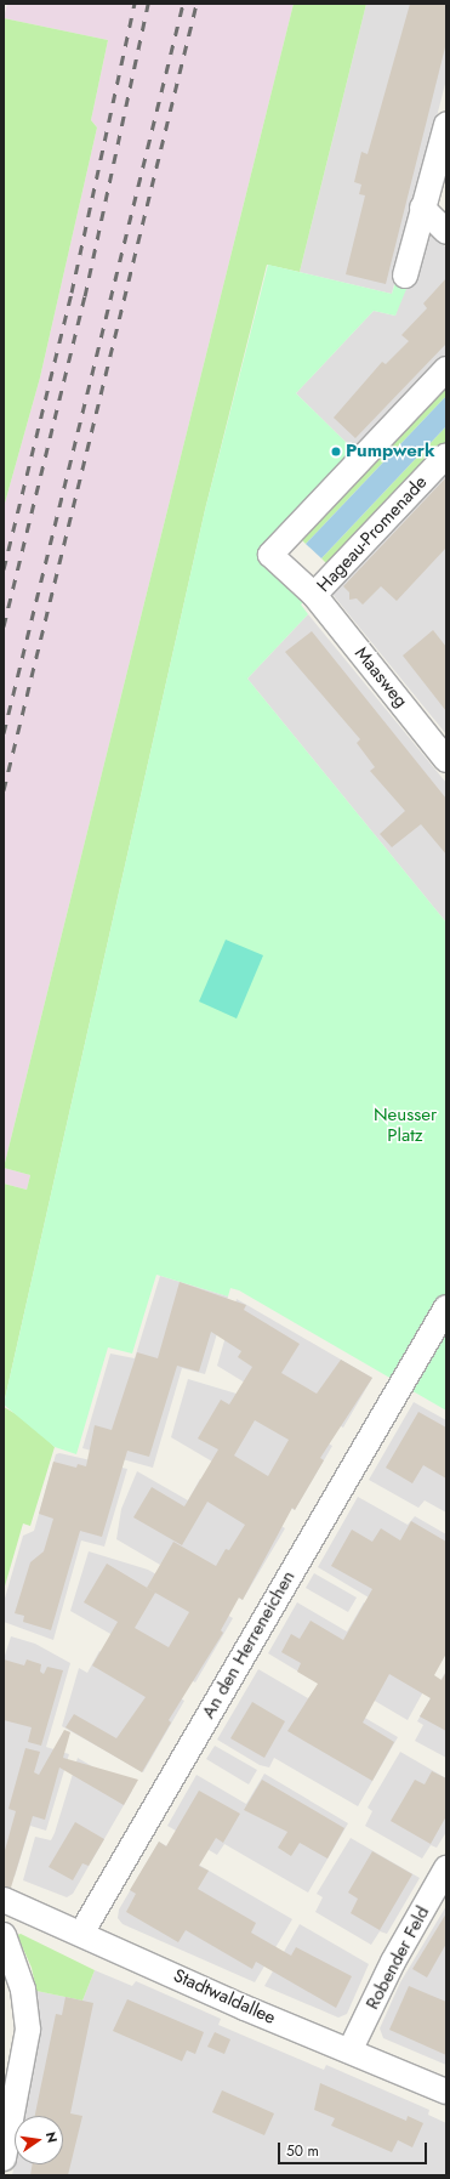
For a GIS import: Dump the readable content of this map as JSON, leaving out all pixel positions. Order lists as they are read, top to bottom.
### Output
{
  "streets": {
    "street": [
      "Hageau-Promenade",
      "Maasweg",
      "An den Herreneichen",
      "Robender Feld",
      "Stadtwaldallee"
    ]
  },
  "crossings": [
    ["Hageau-Promenade", "Maasweg"],
    ["An den Herreneichen", "Stadtwaldallee"],
    ["Robender Feld", "Stadtwaldallee"]
  ],
  "parks": ["Neusser Platz"],
  "places": ["Pumpwerk"],
  "scale_bar": "50 m",
  "north": "right"
}
